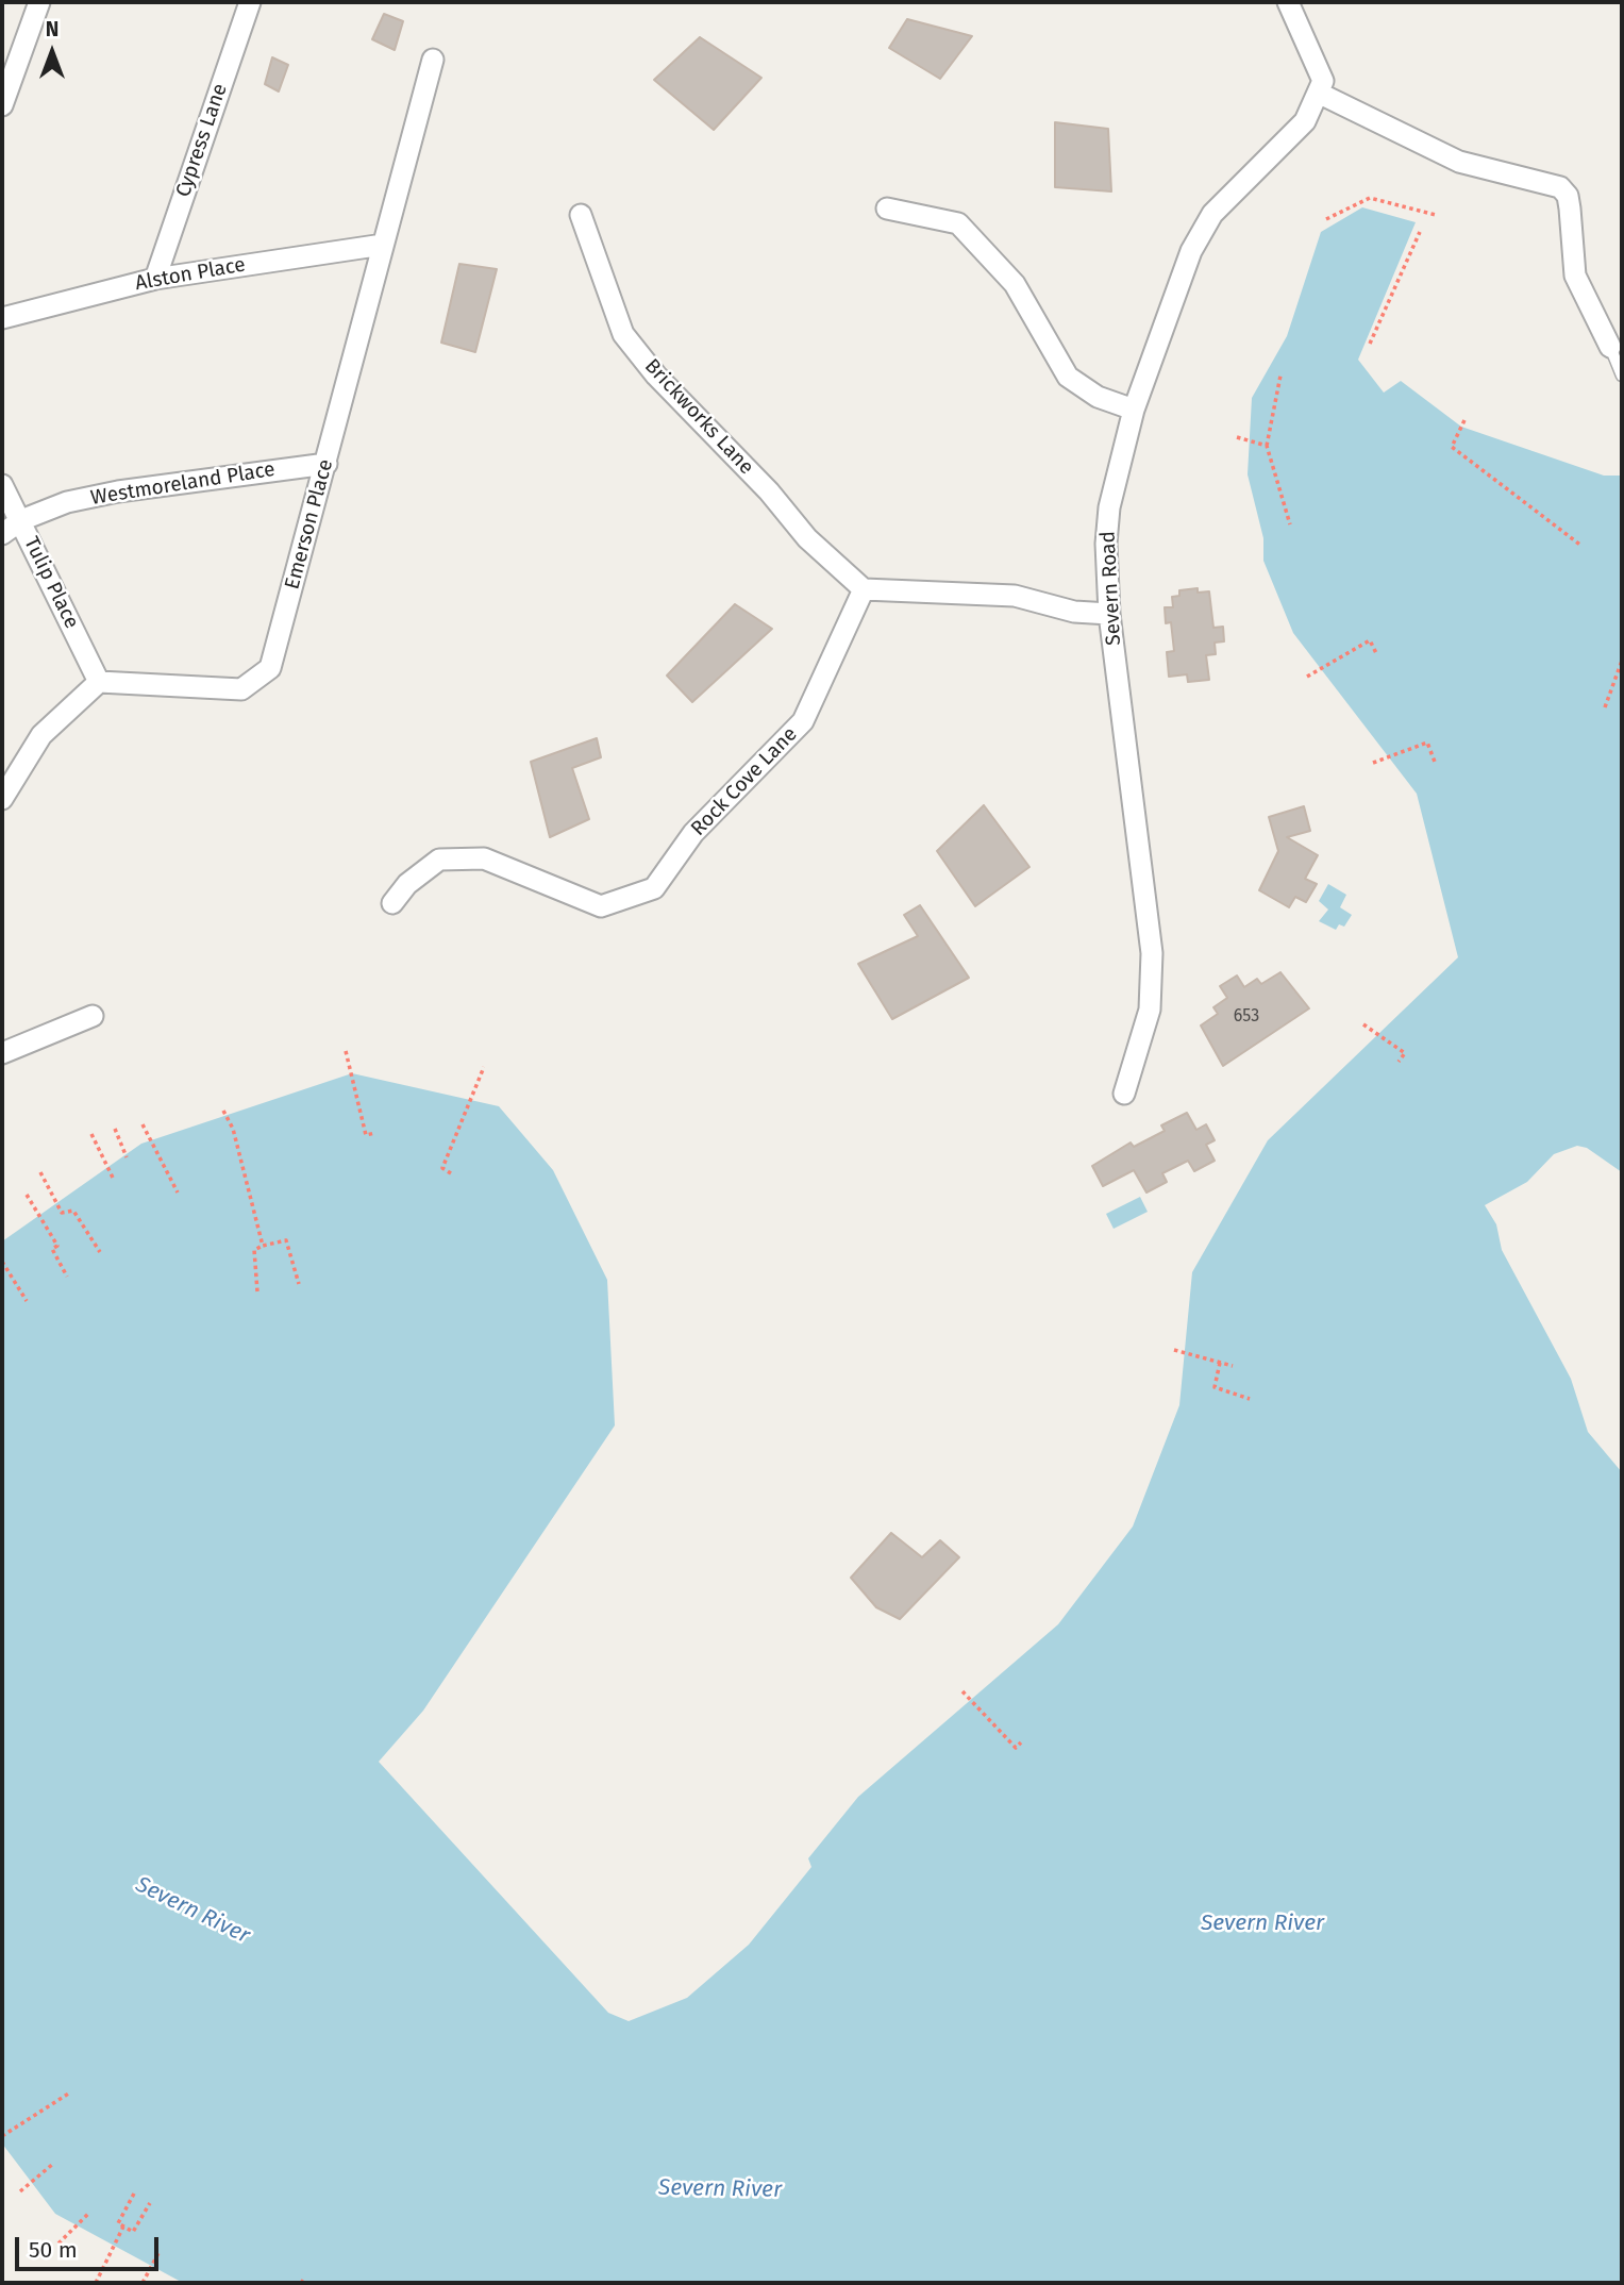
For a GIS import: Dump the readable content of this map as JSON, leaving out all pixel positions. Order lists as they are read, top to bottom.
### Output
{
  "streets": {
    "street": [
      "Cypress Lane",
      "Alston Place",
      "Brickworks Lane",
      "Westmoreland Place",
      "Emerson Place",
      "Tulip Place",
      "Severn Road",
      "Rock Cove Lane"
    ]
  },
  "crossings": [
    ["Cypress Lane", "Alston Place"],
    ["Alston Place", "Emerson Place"],
    ["Brickworks Lane", "Rock Cove Lane"],
    ["Westmoreland Place", "Emerson Place"],
    ["Westmoreland Place", "Tulip Place"],
    ["Emerson Place", "Tulip Place"]
  ],
  "water": ["Severn River"],
  "house_numbers": ["653"],
  "scale_bar": "50 m",
  "north": "top"
}
